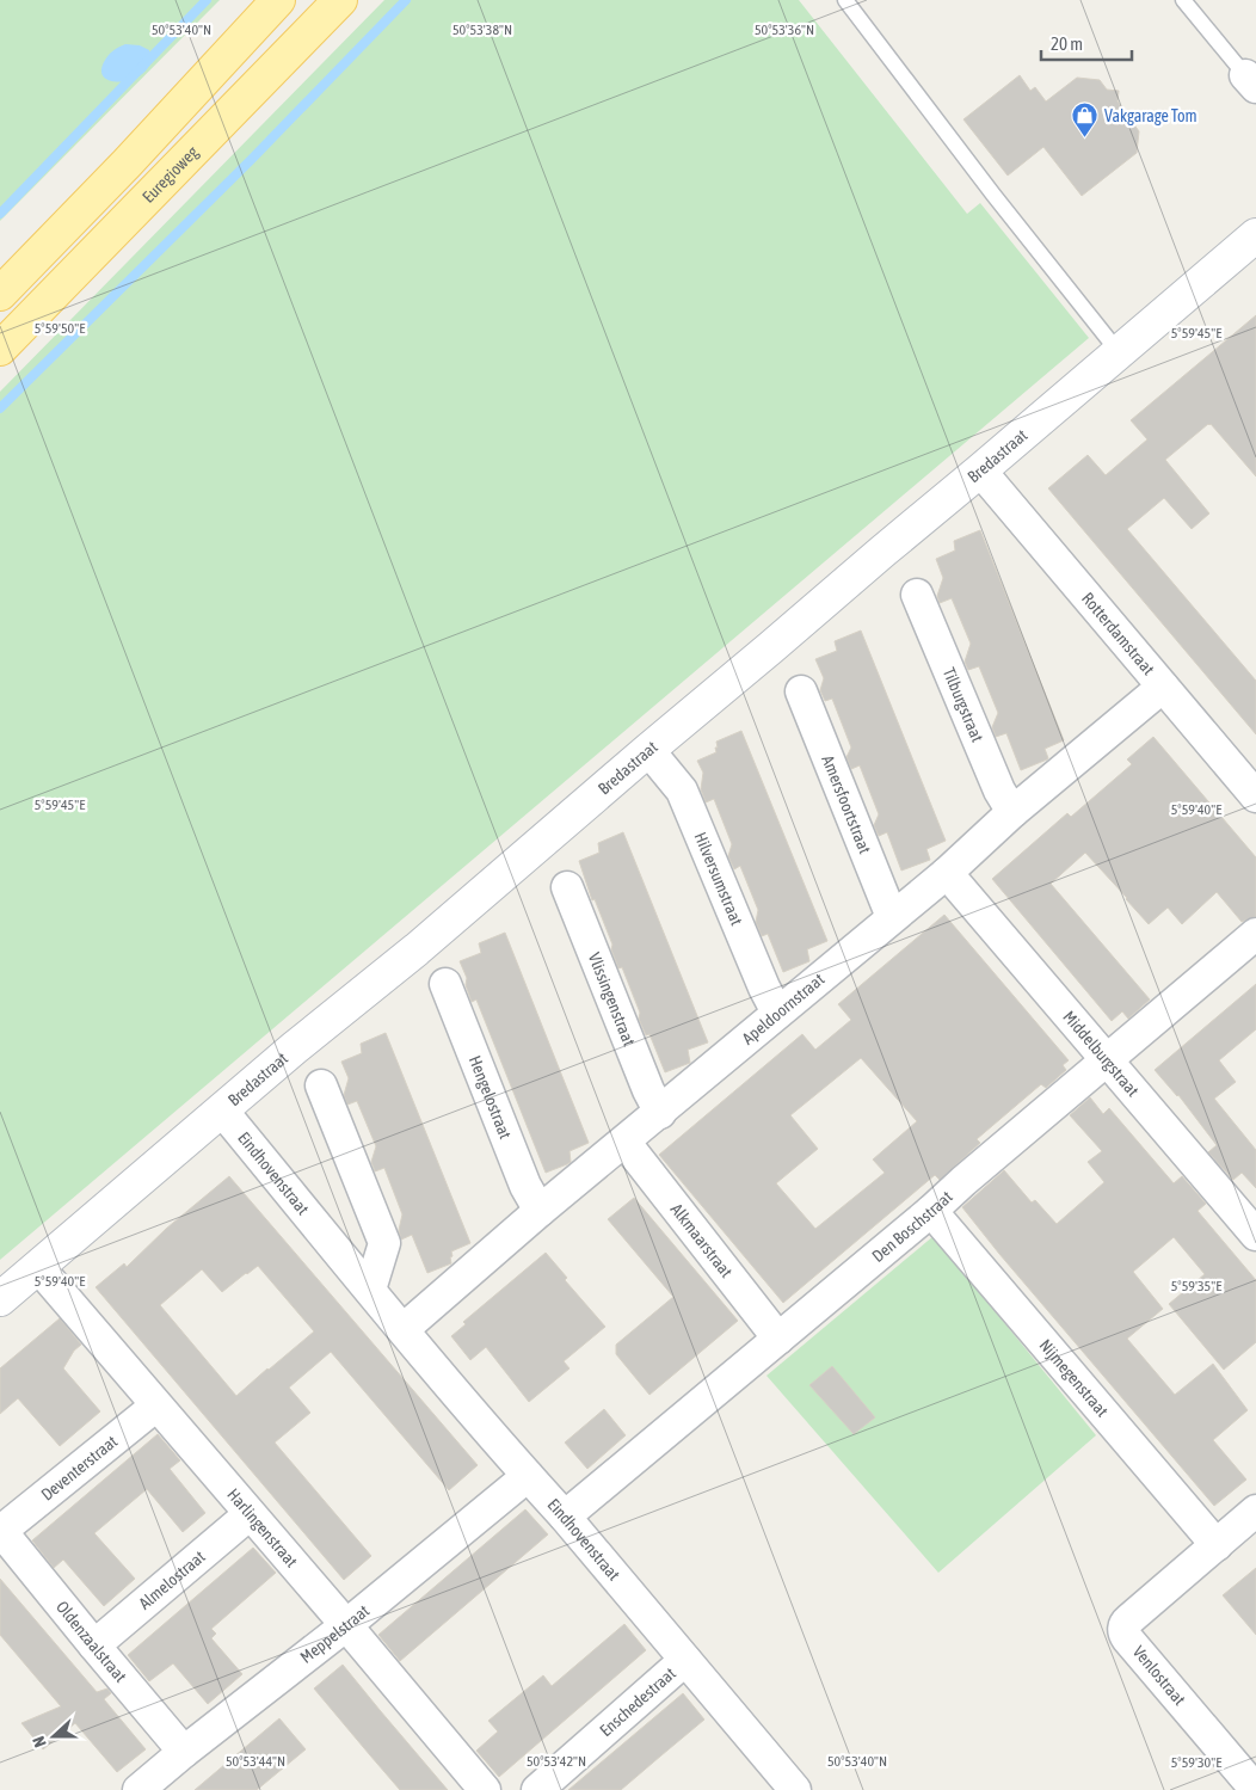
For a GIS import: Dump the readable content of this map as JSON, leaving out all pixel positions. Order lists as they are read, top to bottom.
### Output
{
  "streets": {
    "main road": ["Euregioweg"],
    "street": [
      "Bredastraat",
      "Rotterdamstraat",
      "Tilburgstraat",
      "Amersfoortstraat",
      "Hilversumstraat",
      "Vlissingenstraat",
      "Apeldoornstraat",
      "Middelburgstraat",
      "Hengelostraat",
      "Eindhovenstraat",
      "Den Boschstraat",
      "Alkmaarstraat",
      "Nijmegenstraat",
      "Deventerstraat",
      "Harlingenstraat",
      "Almelostraat",
      "Meppelstraat",
      "Oldenzaalstraat",
      "Venlostraat",
      "Enschedestraat"
    ]
  },
  "crossings": [
    ["Bredastraat", "Rotterdamstraat"],
    ["Bredastraat", "Hilversumstraat"],
    ["Bredastraat", "Eindhovenstraat"],
    ["Bredastraat", "Harlingenstraat"],
    ["Rotterdamstraat", "Apeldoornstraat"],
    ["Tilburgstraat", "Apeldoornstraat"],
    ["Amersfoortstraat", "Apeldoornstraat"],
    ["Hilversumstraat", "Apeldoornstraat"],
    ["Vlissingenstraat", "Apeldoornstraat"],
    ["Apeldoornstraat", "Middelburgstraat"],
    ["Apeldoornstraat", "Hengelostraat"],
    ["Apeldoornstraat", "Eindhovenstraat"],
    ["Apeldoornstraat", "Alkmaarstraat"],
    ["Middelburgstraat", "Den Boschstraat"],
    ["Eindhovenstraat", "Den Boschstraat"],
    ["Eindhovenstraat", "Meppelstraat"],
    ["Eindhovenstraat", "Enschedestraat"],
    ["Den Boschstraat", "Alkmaarstraat"],
    ["Den Boschstraat", "Nijmegenstraat"],
    ["Nijmegenstraat", "Venlostraat"],
    ["Deventerstraat", "Harlingenstraat"],
    ["Deventerstraat", "Oldenzaalstraat"],
    ["Harlingenstraat", "Almelostraat"],
    ["Harlingenstraat", "Meppelstraat"],
    ["Almelostraat", "Oldenzaalstraat"],
    ["Meppelstraat", "Oldenzaalstraat"]
  ],
  "places": {
    "shop": ["Vakgarage Tom"]
  },
  "scale_bar": "20 m",
  "north": "left",
  "coordinates": [
    "50°53'40\"N",
    "50°53'38\"N",
    "50°53'36\"N",
    "5°59'50\"E",
    "5°59'45\"E",
    "5°59'40\"E",
    "5°59'35\"E",
    "50°53'44\"N",
    "50°53'42\"N",
    "5°59'30\"E"
  ]
}
